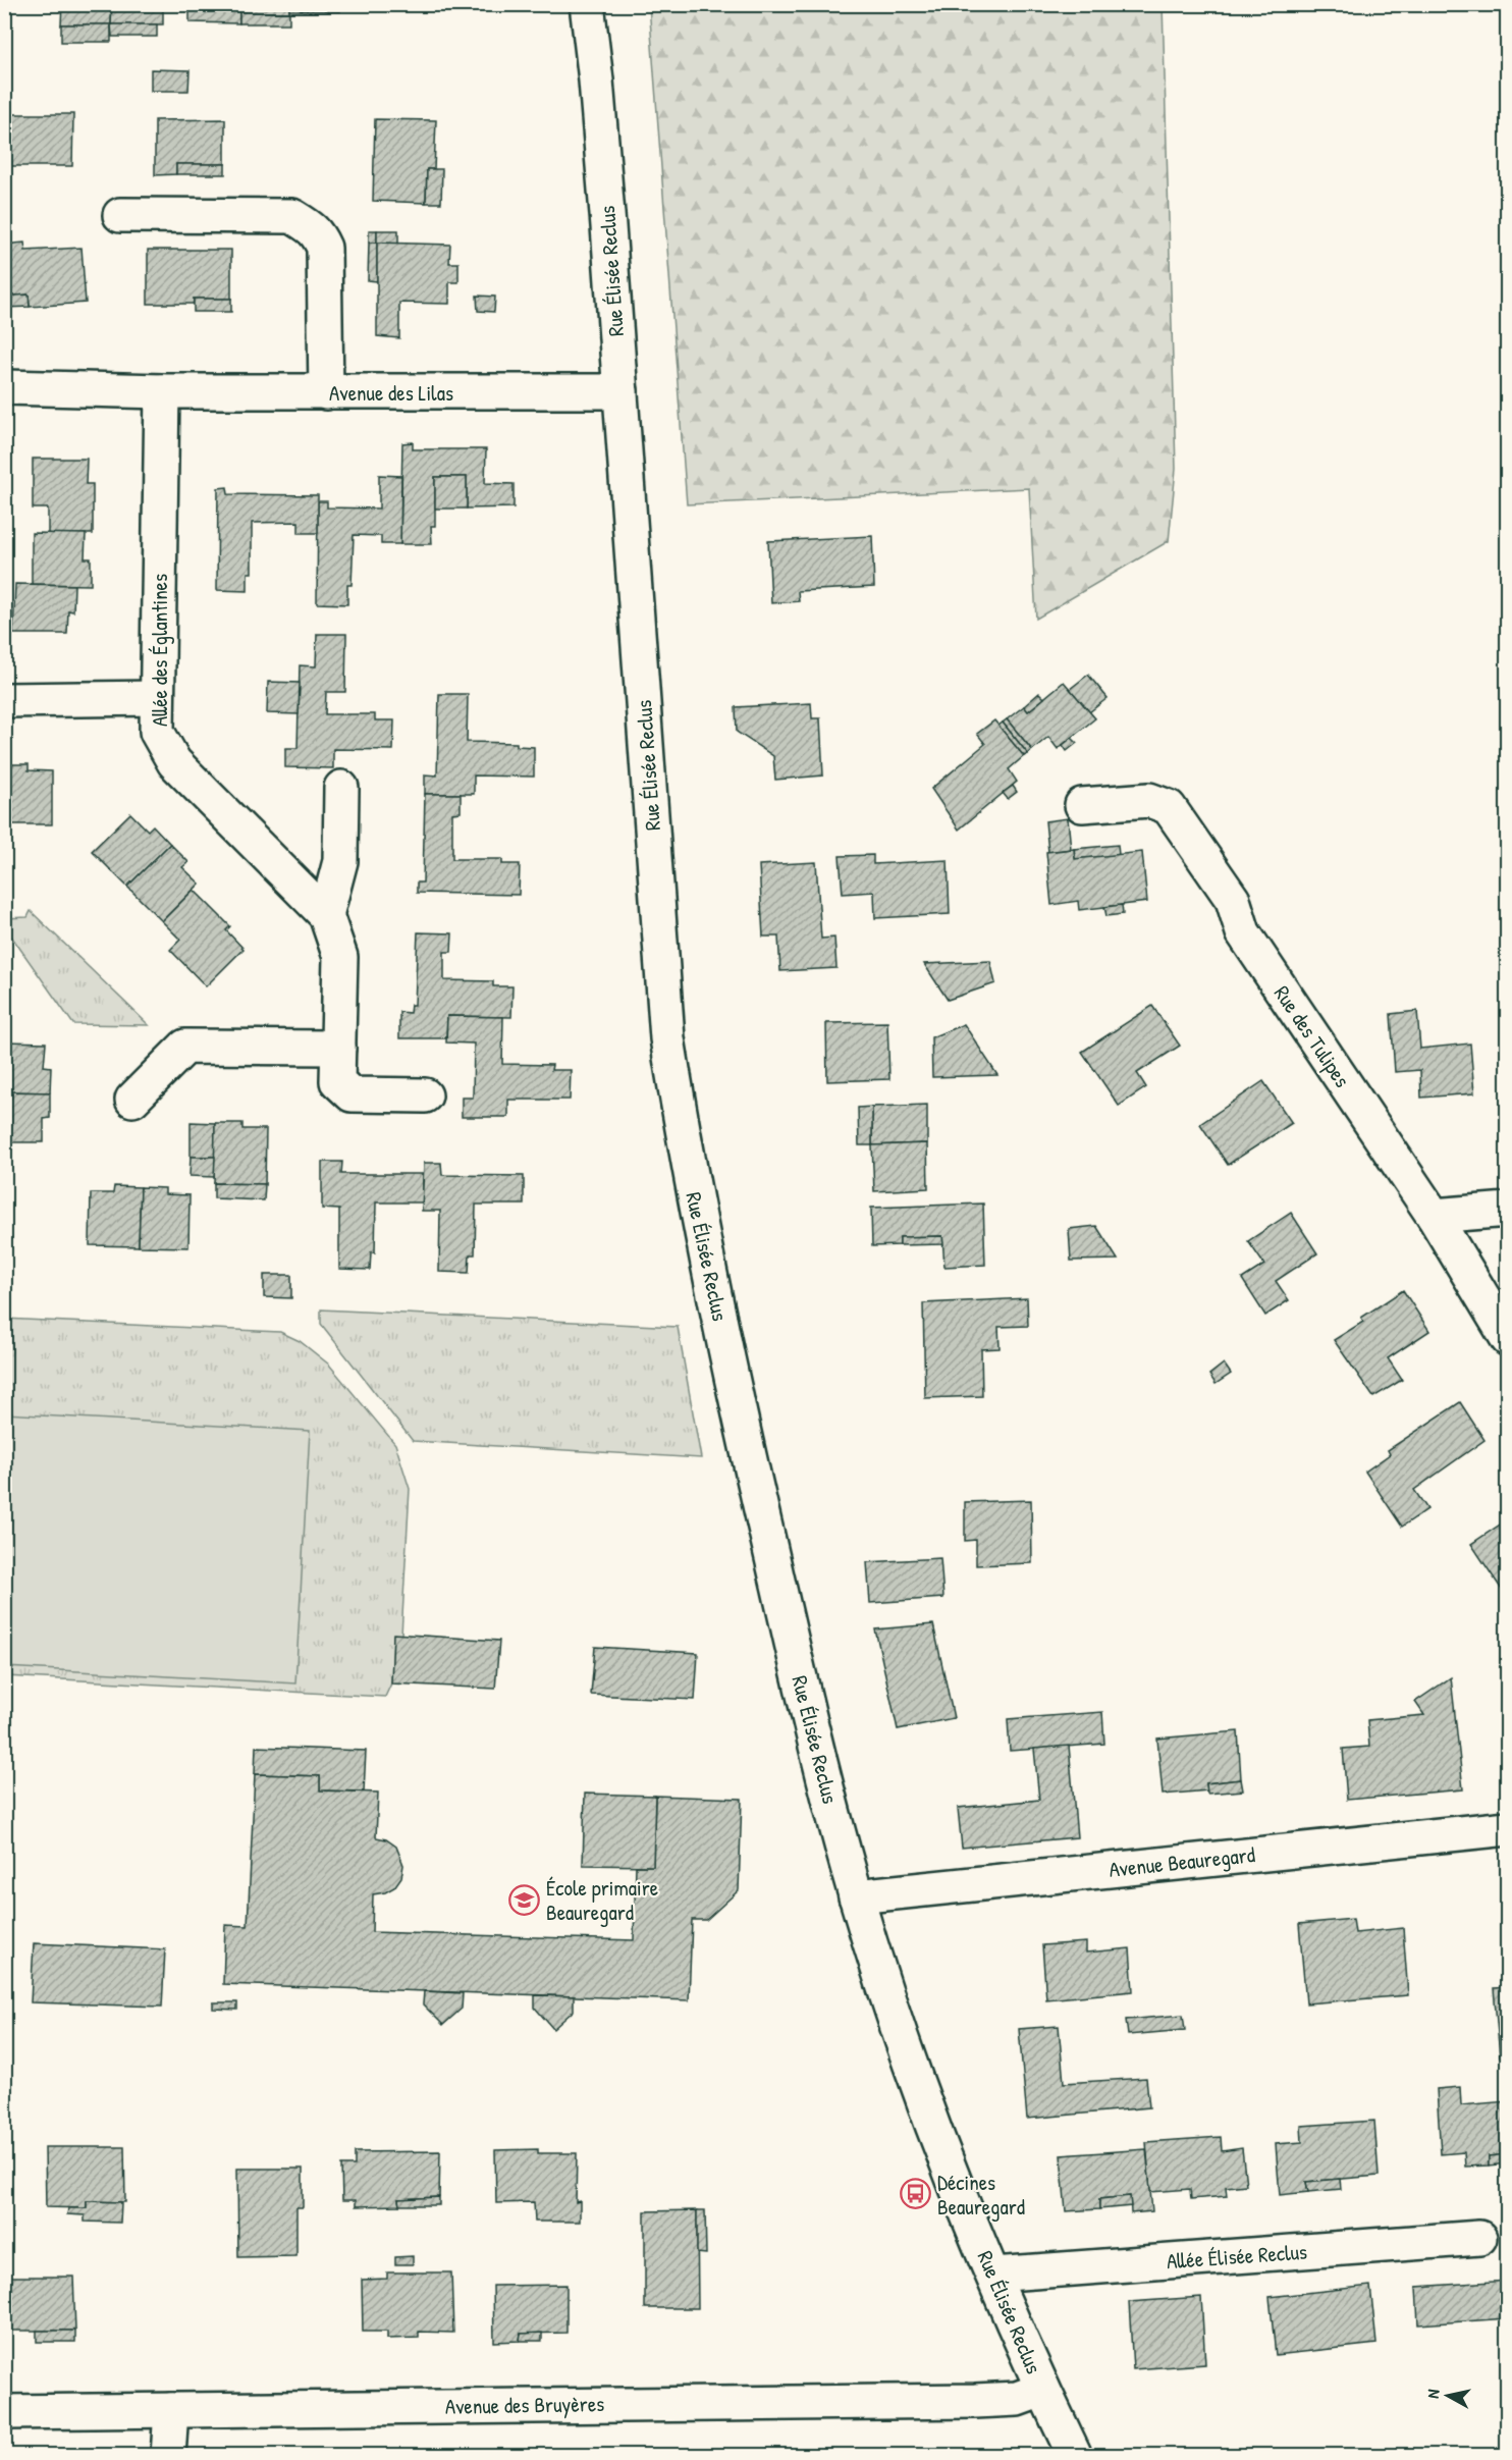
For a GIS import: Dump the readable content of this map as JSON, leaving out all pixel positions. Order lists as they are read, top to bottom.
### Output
{
  "streets": {
    "street": [
      "Rue Élisée Reclus",
      "Avenue des Lilas",
      "Allée des Églantines",
      "Rue des Tulipes",
      "Avenue Beauregard",
      "Allée Élisée Reclus",
      "Avenue des Bruyères"
    ]
  },
  "crossings": [
    ["Rue Élisée Reclus", "Avenue des Lilas"],
    ["Rue Élisée Reclus", "Avenue Beauregard"],
    ["Rue Élisée Reclus", "Allée Élisée Reclus"],
    ["Rue Élisée Reclus", "Avenue des Bruyères"],
    ["Avenue des Lilas", "Allée des Églantines"]
  ],
  "places": {
    "school or university": ["École primaire Beauregard"],
    "bus stop": ["Décines Beauregard"]
  },
  "north": "left"
}
